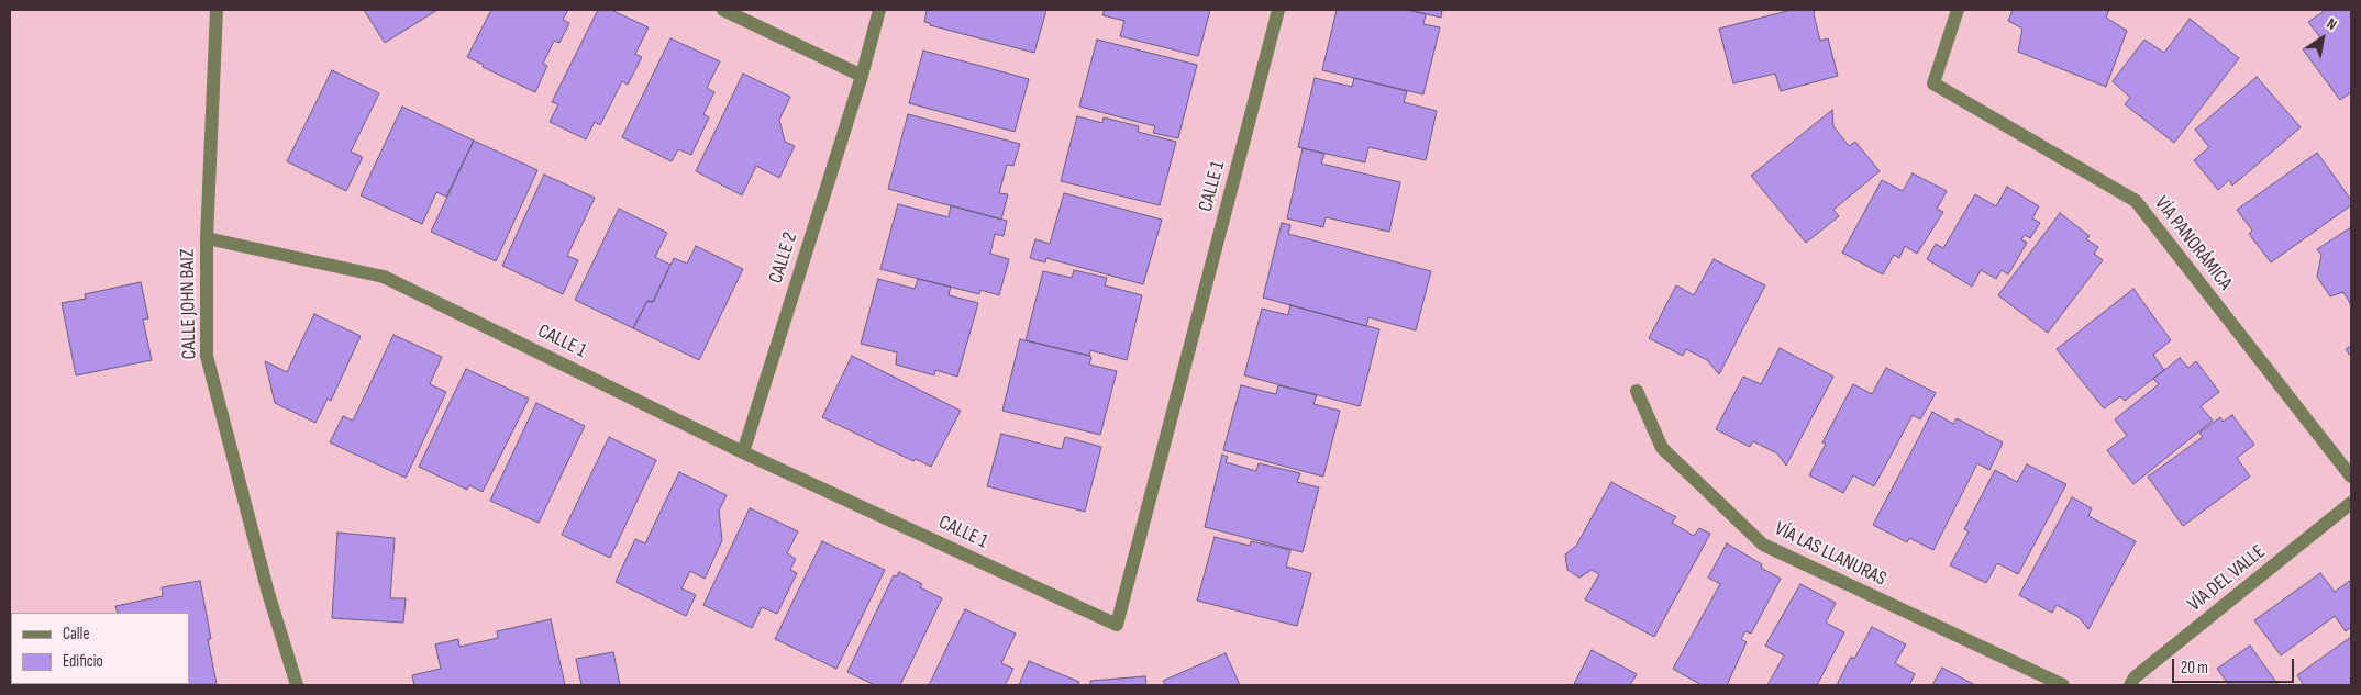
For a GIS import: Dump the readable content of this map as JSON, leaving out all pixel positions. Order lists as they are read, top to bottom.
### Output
{
  "streets": {
    "street": [
      "CALLE 1",
      "VÍA PANORÁMICA",
      "CALLE 2",
      "CALLE JOHN BAIZ",
      "VÍA LAS LLANURAS",
      "VÍA DEL VALLE"
    ]
  },
  "crossings": [
    ["CALLE 1", "CALLE 2"],
    ["CALLE 1", "CALLE JOHN BAIZ"]
  ],
  "legend": ["Calle", "Edificio"],
  "scale_bar": "20 m",
  "north": "top right"
}
